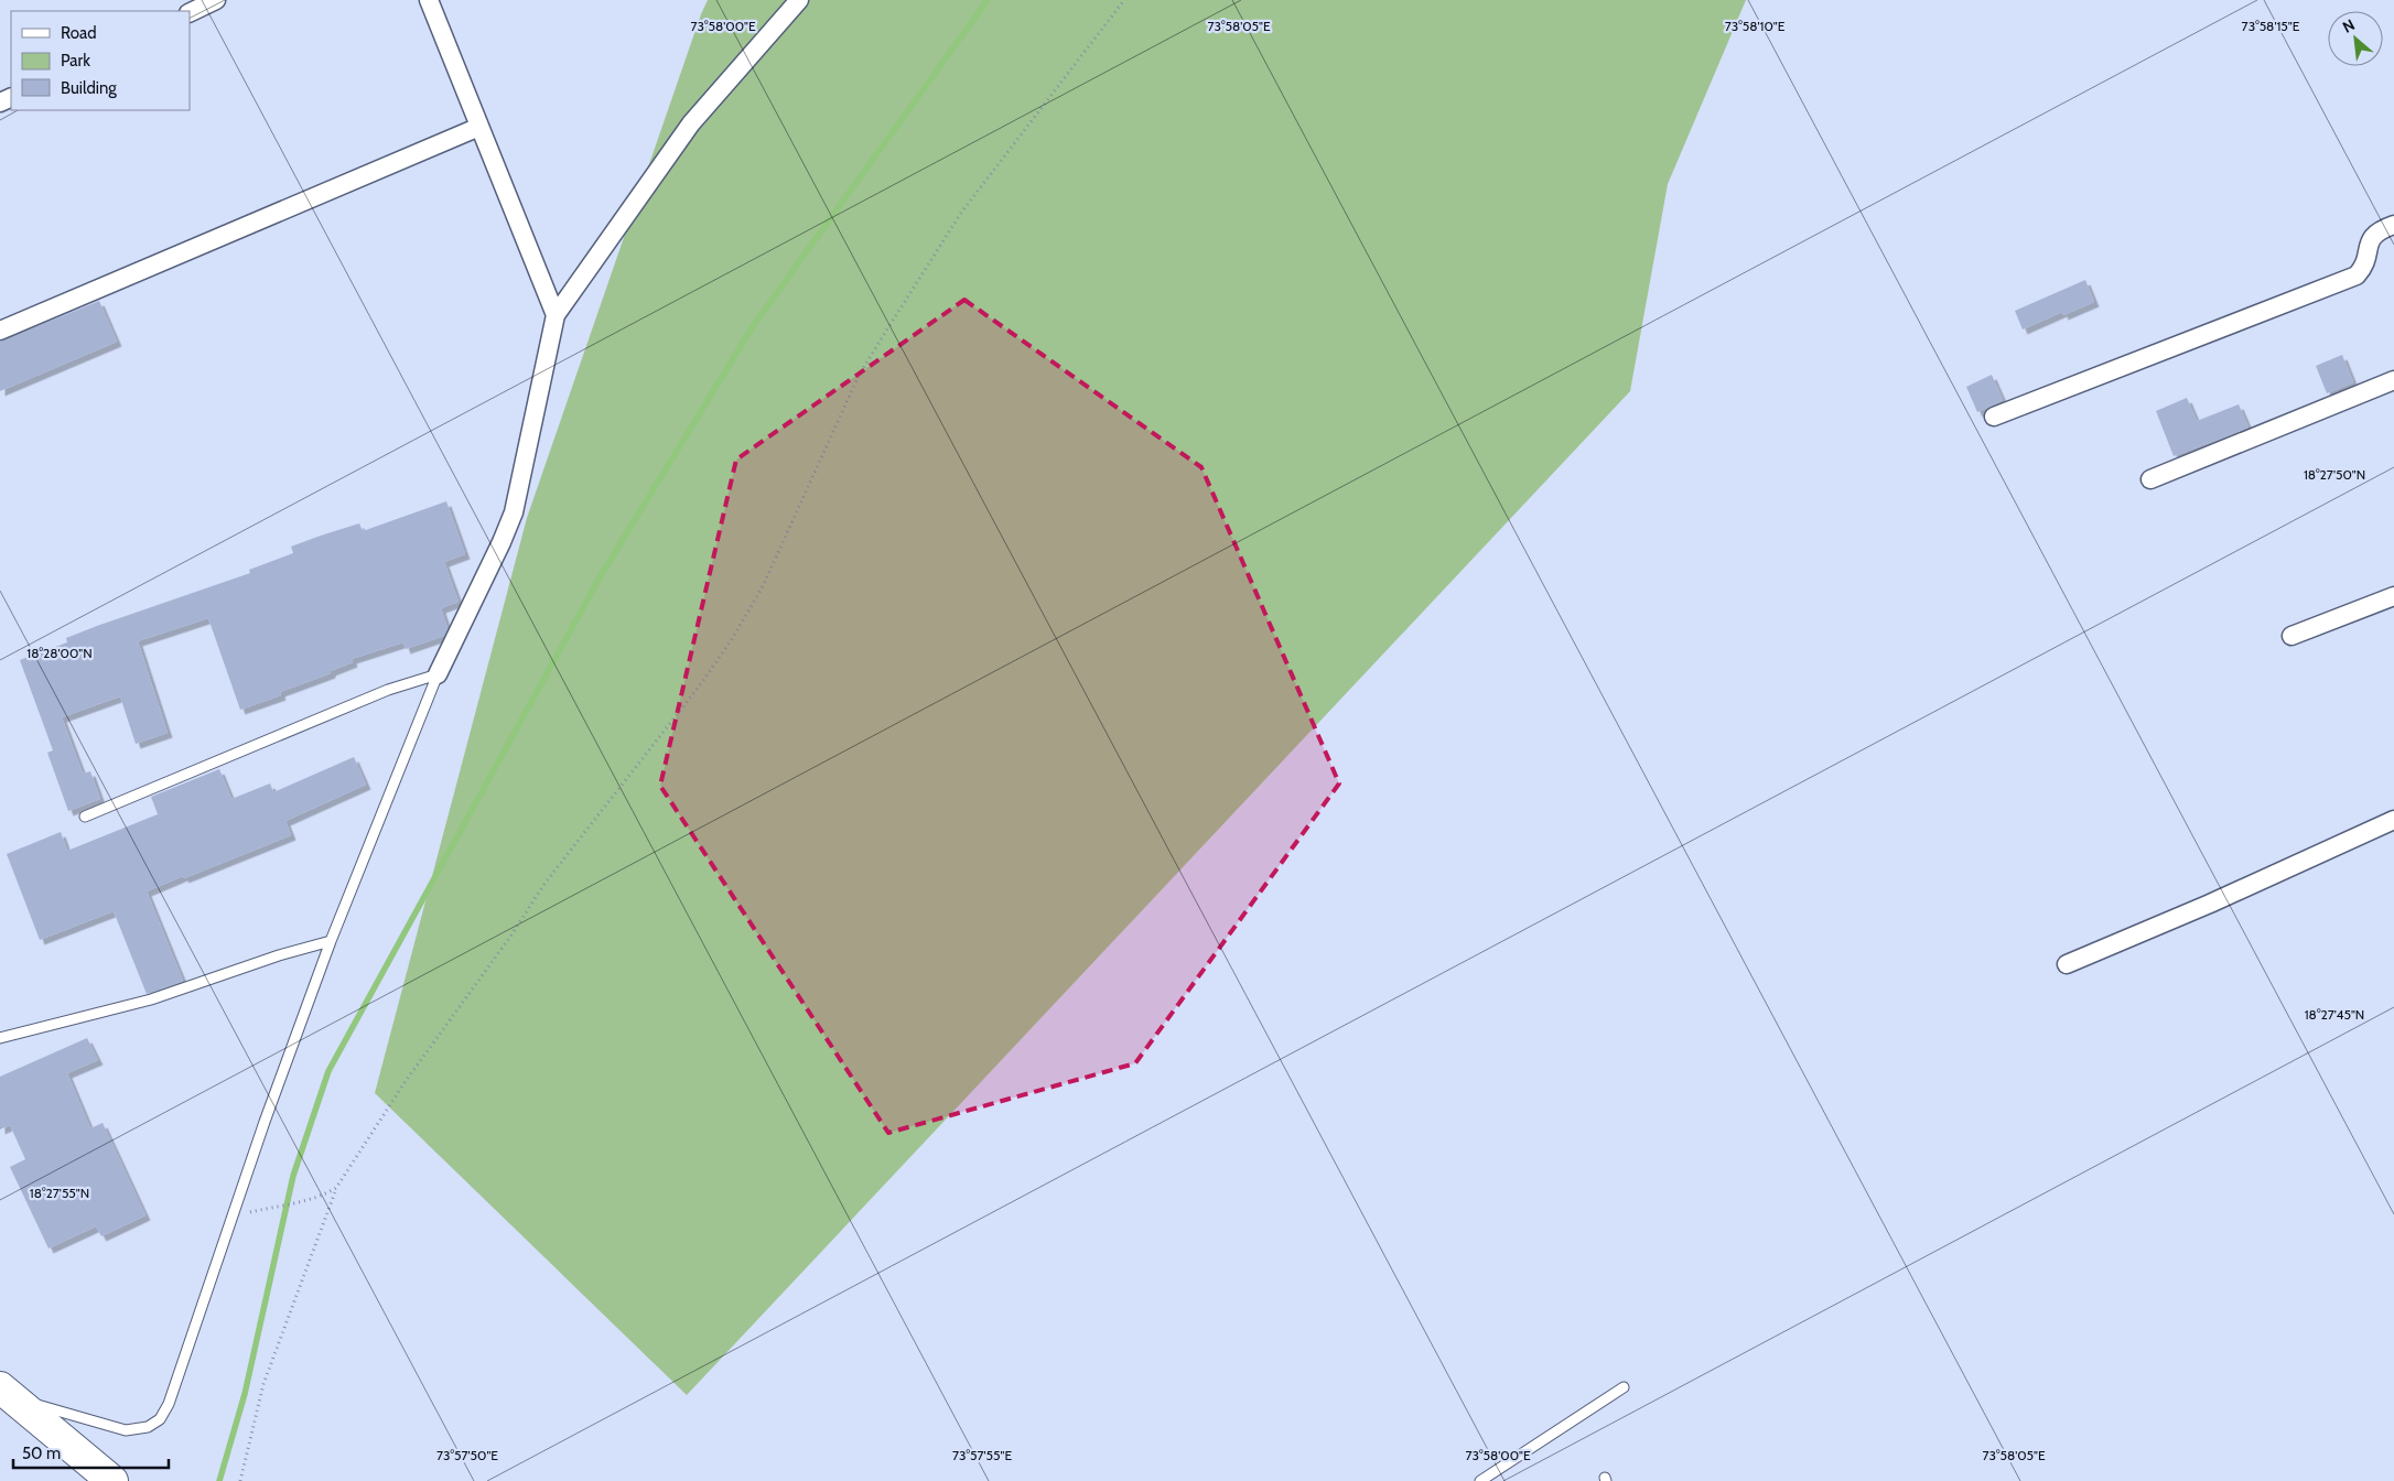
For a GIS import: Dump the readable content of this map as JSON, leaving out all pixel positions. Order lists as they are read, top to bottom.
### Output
{
  "legend": ["Road", "Park", "Building"],
  "scale_bar": "50 m",
  "north": "top left",
  "coordinates": [
    "73°58'00\"E",
    "73°58'05\"E",
    "73°58'10\"E",
    "73°58'15\"E",
    "18°27'50\"N",
    "18°28'00\"N",
    "18°27'45\"N",
    "18°27'55\"N",
    "73°57'50\"E",
    "73°57'55\"E"
  ]
}
